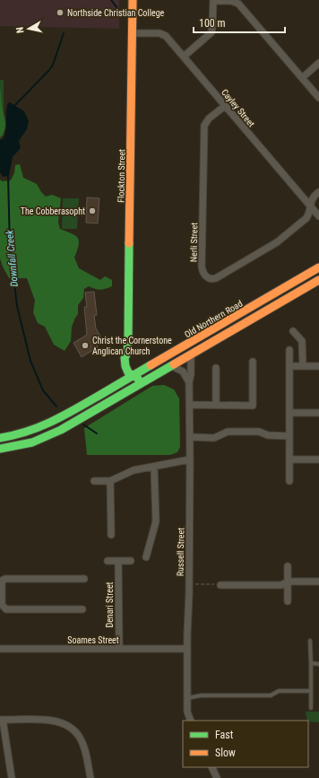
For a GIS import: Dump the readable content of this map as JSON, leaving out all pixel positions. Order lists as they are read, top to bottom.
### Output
{
  "streets": {
    "main road": ["Flockton Street", "Old Northern Road"],
    "street": [
      "Cayley Street",
      "Nerli Street",
      "Russell Street",
      "Denari Street",
      "Soames Street"
    ]
  },
  "crossings": [
    ["Cayley Street", "Flockton Street"],
    ["Cayley Street", "Nerli Street"],
    ["Flockton Street", "Old Northern Road"],
    ["Russell Street", "Soames Street"],
    ["Denari Street", "Soames Street"]
  ],
  "water": ["Downfall Creek"],
  "places": ["Northside Christian College", "The Cobberasopht", "Christ the Cornerstone Anglican Church"],
  "legend": ["Fast", "Slow"],
  "scale_bar": "100 m",
  "north": "left"
}
